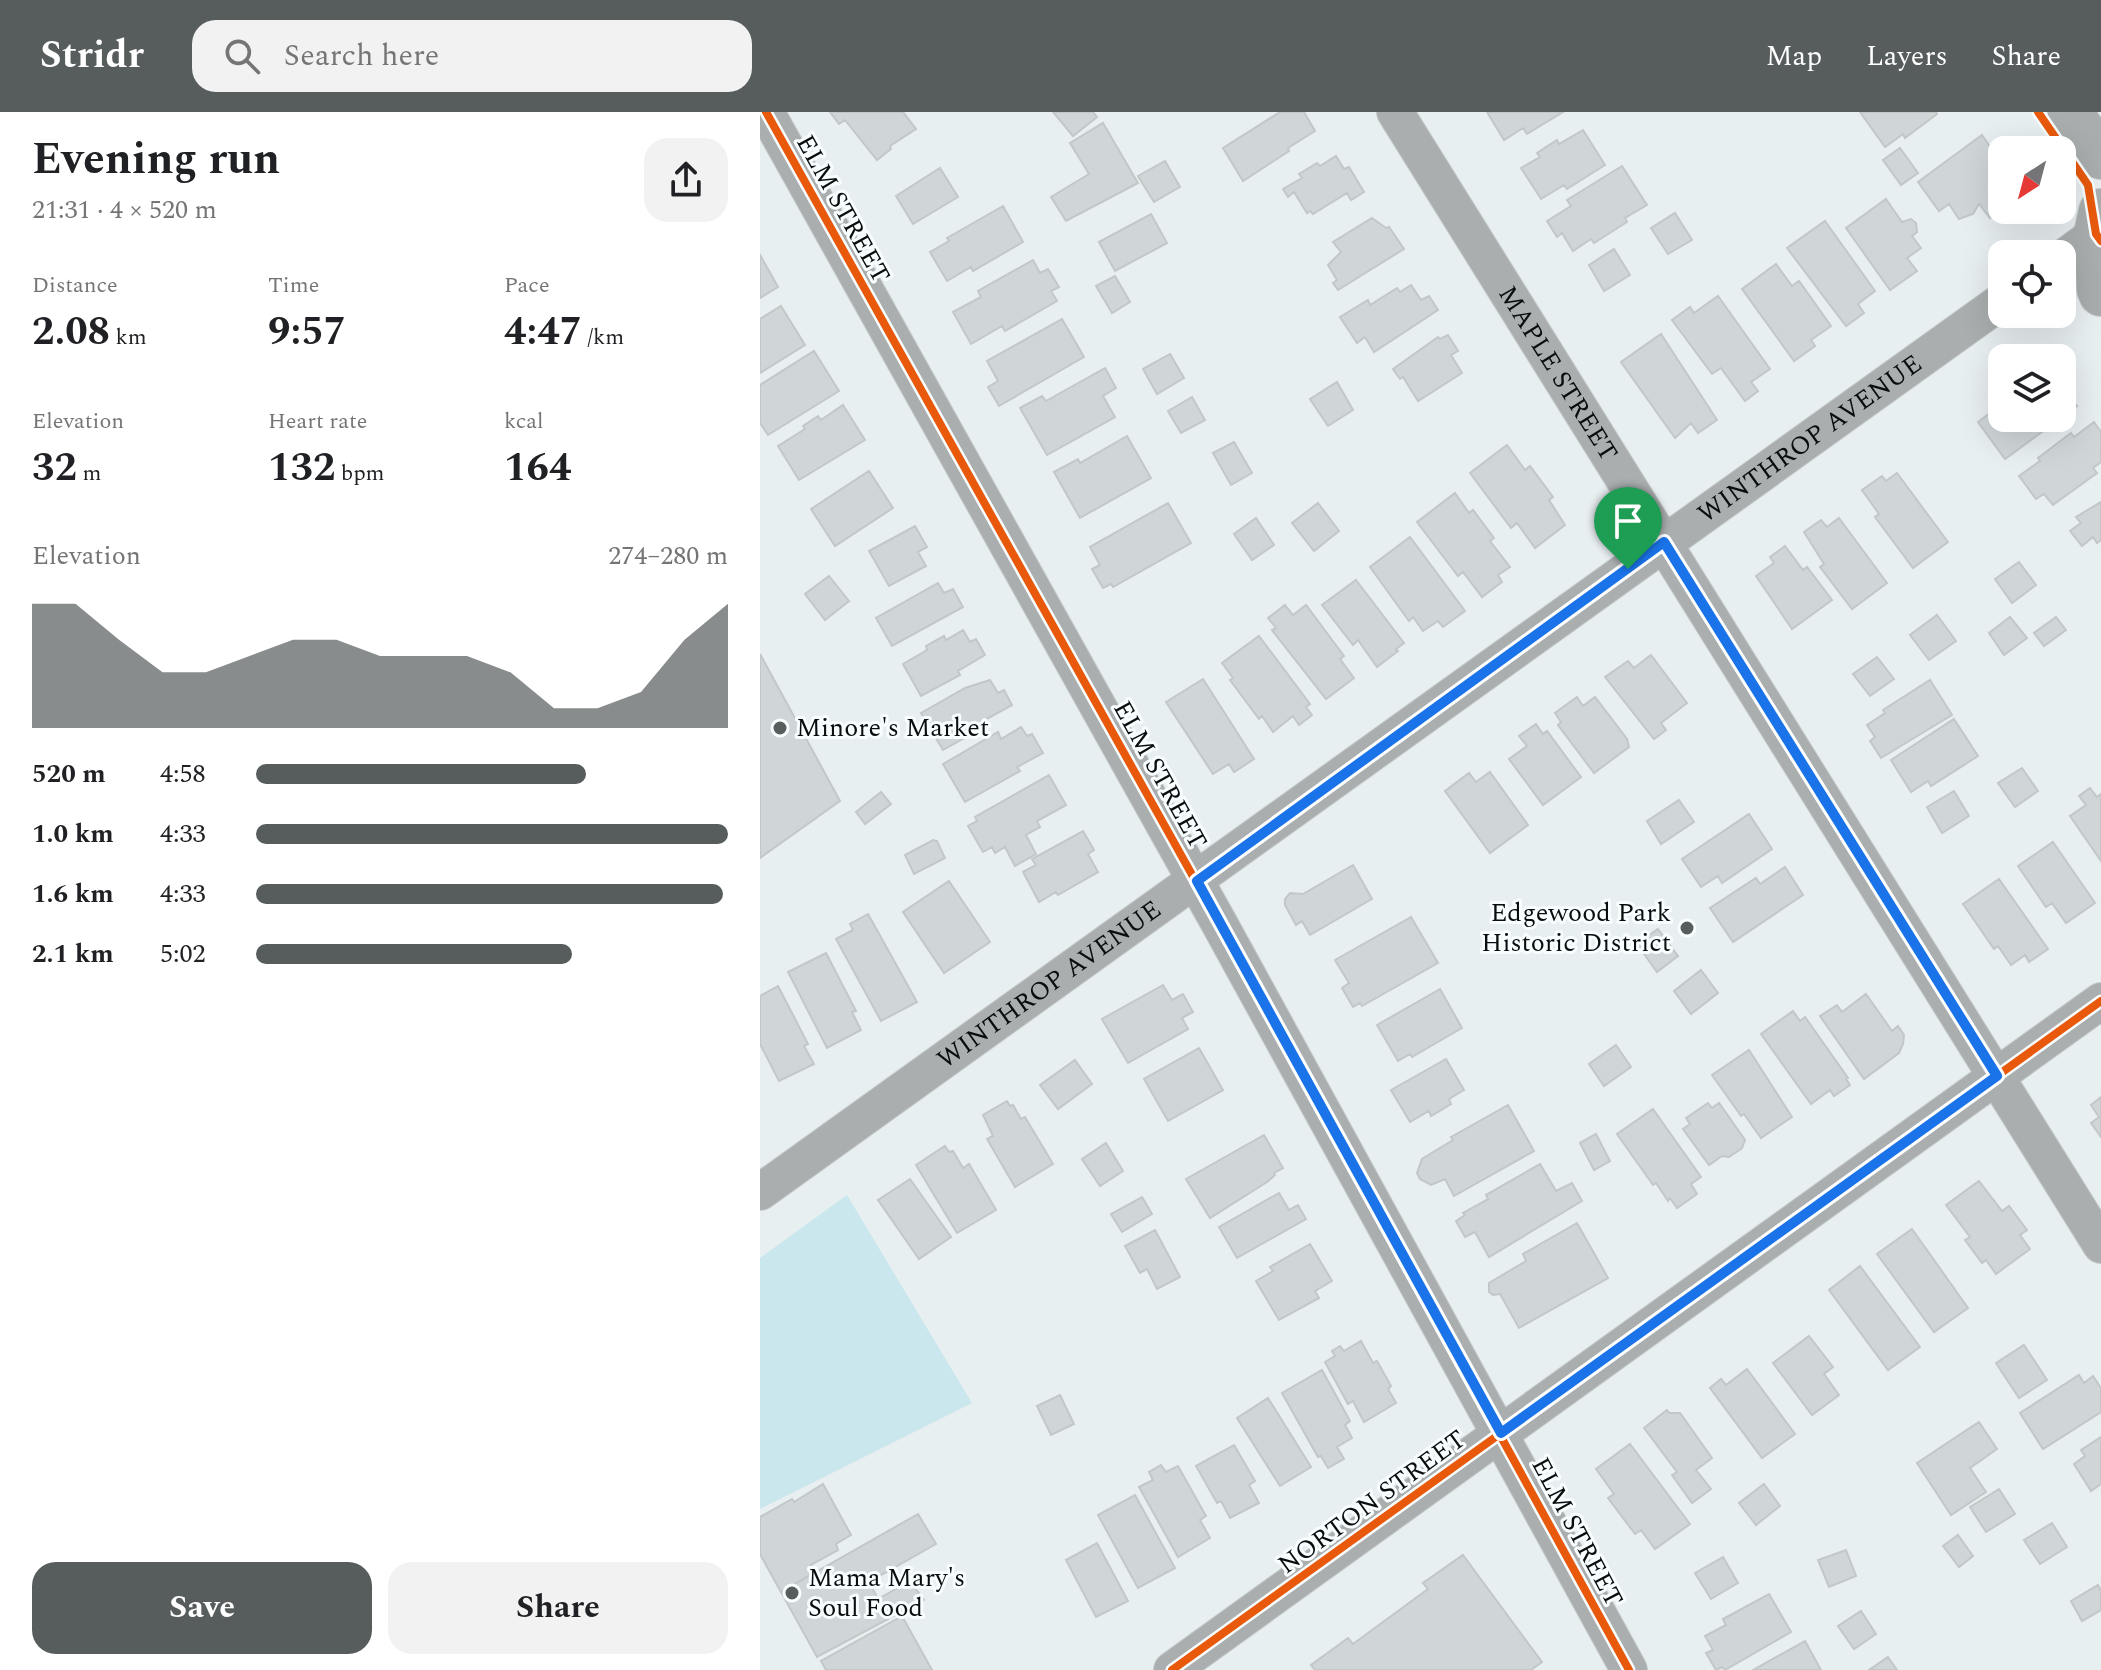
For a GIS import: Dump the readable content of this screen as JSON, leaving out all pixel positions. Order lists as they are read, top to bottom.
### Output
{
  "streets": {
    "street": [
      "ELM STREET",
      "MAPLE STREET",
      "WINTHROP AVENUE",
      "NORTON STREET"
    ]
  },
  "crossings": [
    ["ELM STREET", "WINTHROP AVENUE"],
    ["ELM STREET", "NORTON STREET"],
    ["MAPLE STREET", "WINTHROP AVENUE"],
    ["MAPLE STREET", "NORTON STREET"]
  ],
  "places": ["Minore's Market", "Edgewood Park Historic District", "Mama Mary's Soul Food"],
  "north": "bottom left",
  "page": {
    "header": "Stridr",
    "search": "Search here",
    "nav": ["Map", "Layers", "Share"],
    "heading": ["Evening run", "21:31 · 4 × 520 m"],
    "stats": [
      ["Distance", "2.08 km"],
      ["Time", "9:57"],
      ["Pace", "4:47 /km"],
      ["Elevation", "32 m"],
      ["Heart rate", "132 bpm"],
      ["kcal", "164"]
    ],
    "chart": ["Elevation", "274–280 m"],
    "list": [
      {
        "name": "520 m",
        "note": "4:58"
      },
      {
        "name": "1.0 km",
        "note": "4:33"
      },
      {
        "name": "1.6 km",
        "note": "4:33"
      },
      {
        "name": "2.1 km",
        "note": "5:02"
      }
    ],
    "buttons": ["Save", "Share"]
  }
}
